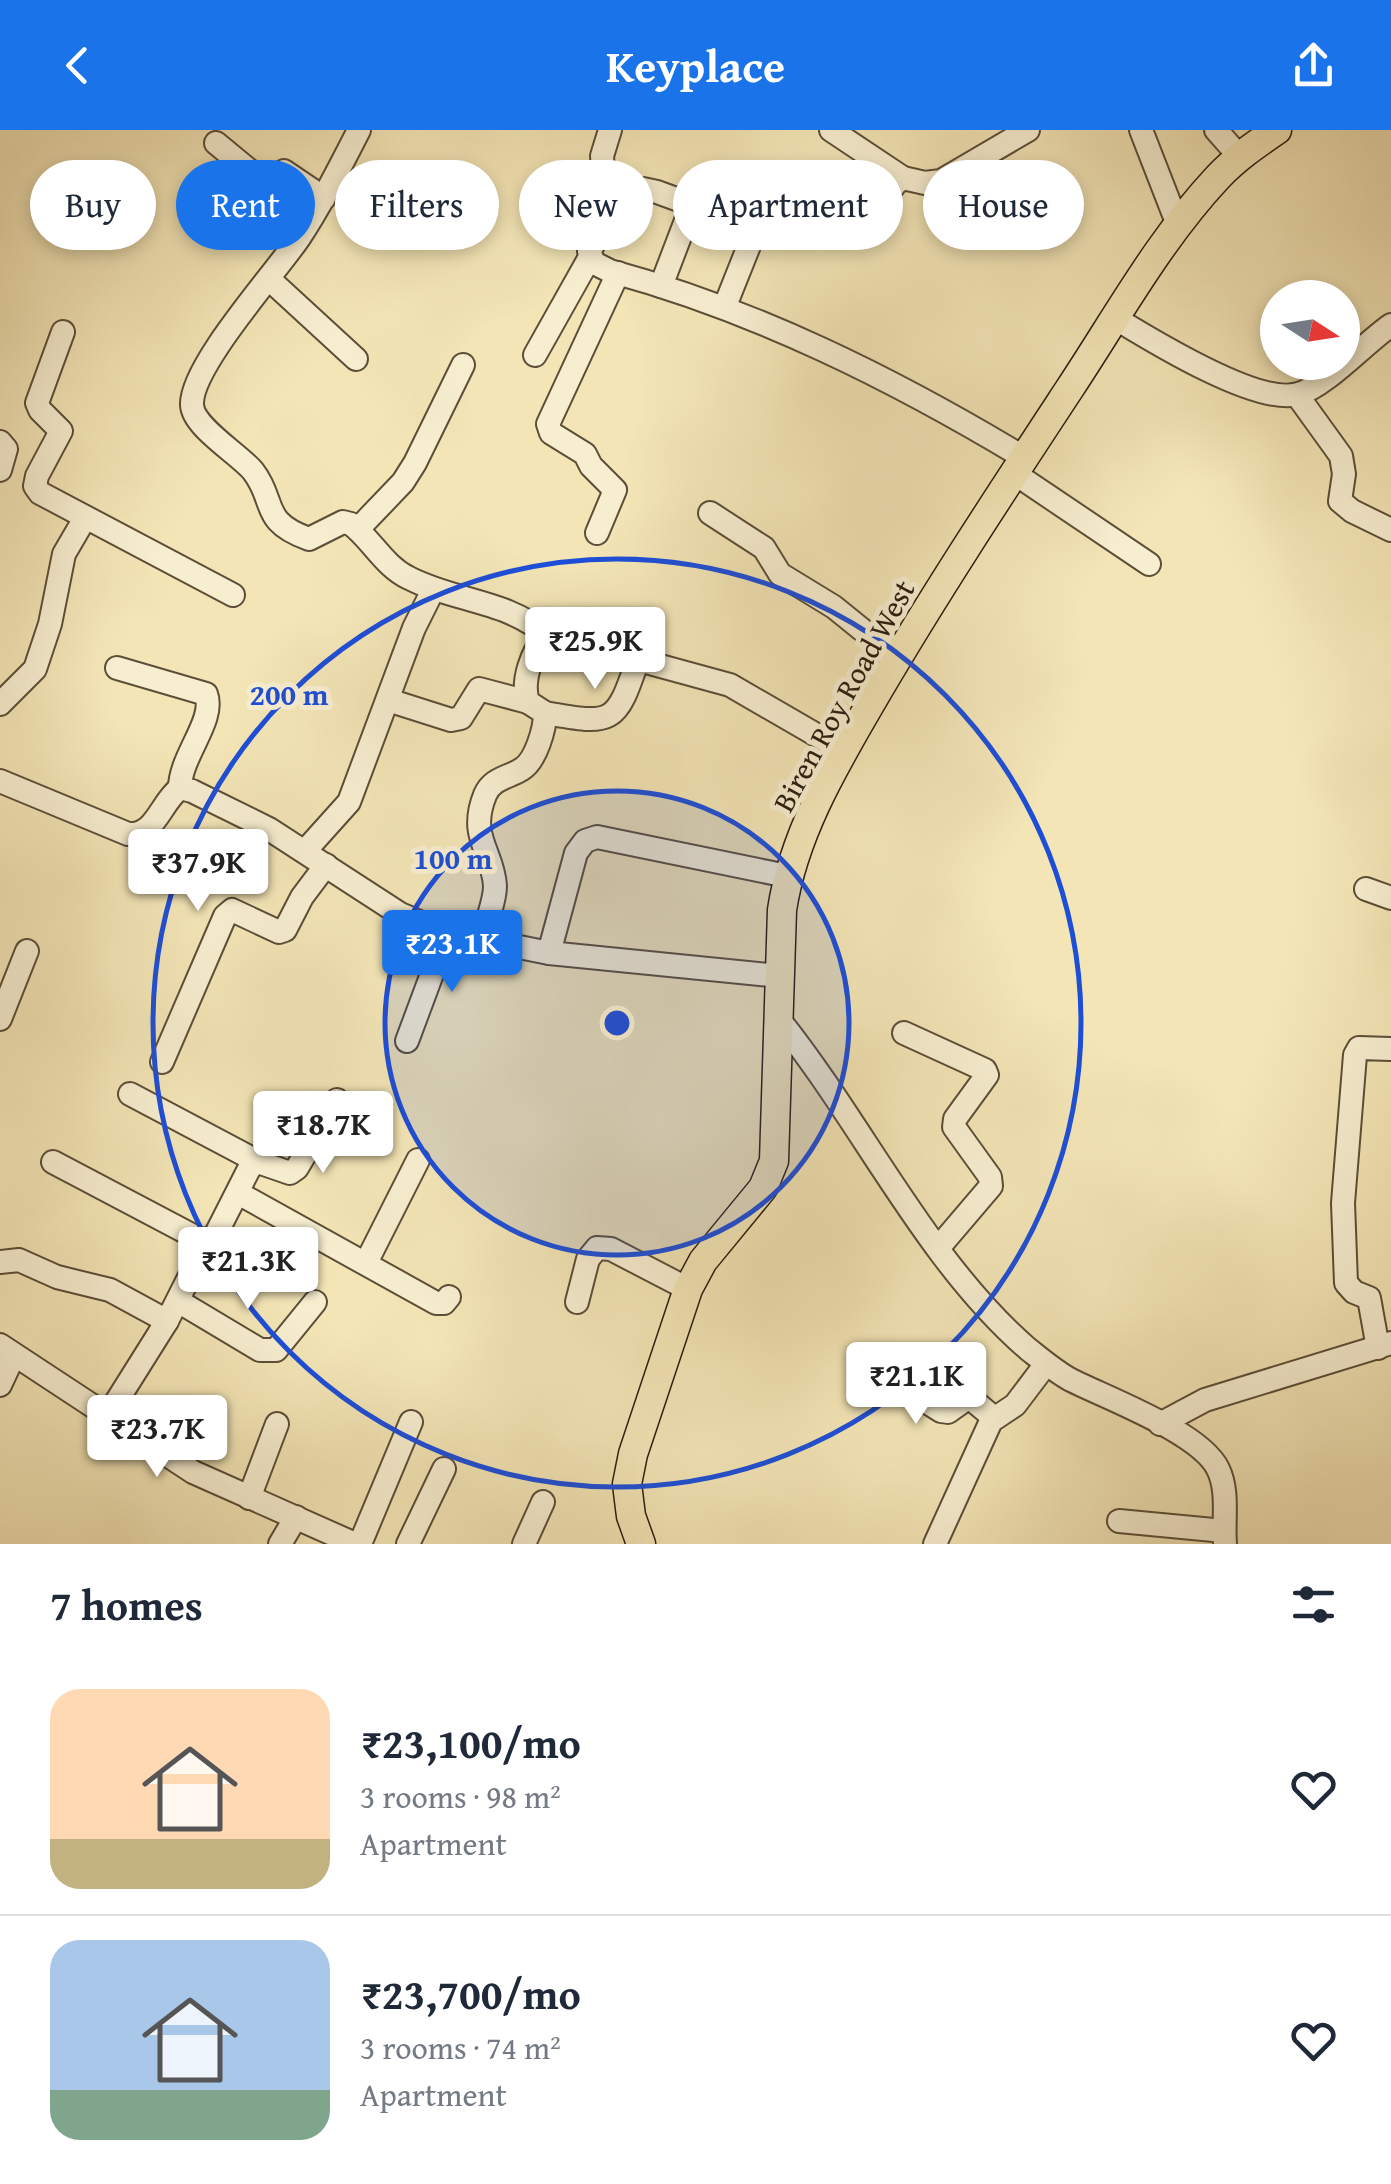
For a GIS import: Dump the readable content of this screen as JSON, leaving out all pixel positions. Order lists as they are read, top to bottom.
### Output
{
  "streets": {
    "main road": ["Biren Roy Road West"]
  },
  "north": "right",
  "page": {
    "header": "Keyplace",
    "chip": [
      "Buy",
      "Rent",
      "Filters",
      "New",
      "Apartment",
      "House"
    ],
    "price": [
      "₹25.9K",
      "₹37.9K",
      "₹23.1K",
      "₹18.7K",
      "₹21.3K",
      "₹21.1K",
      "₹23.7K"
    ],
    "heading": "7 homes",
    "list": [
      {
        "name": "₹23,100/mo",
        "note": "3 rooms · 98 m² · Apartment"
      },
      {
        "name": "₹23,700/mo",
        "note": "3 rooms · 74 m² · Apartment"
      }
    ]
  },
  "rings": ["200 m", "100 m"]
}
